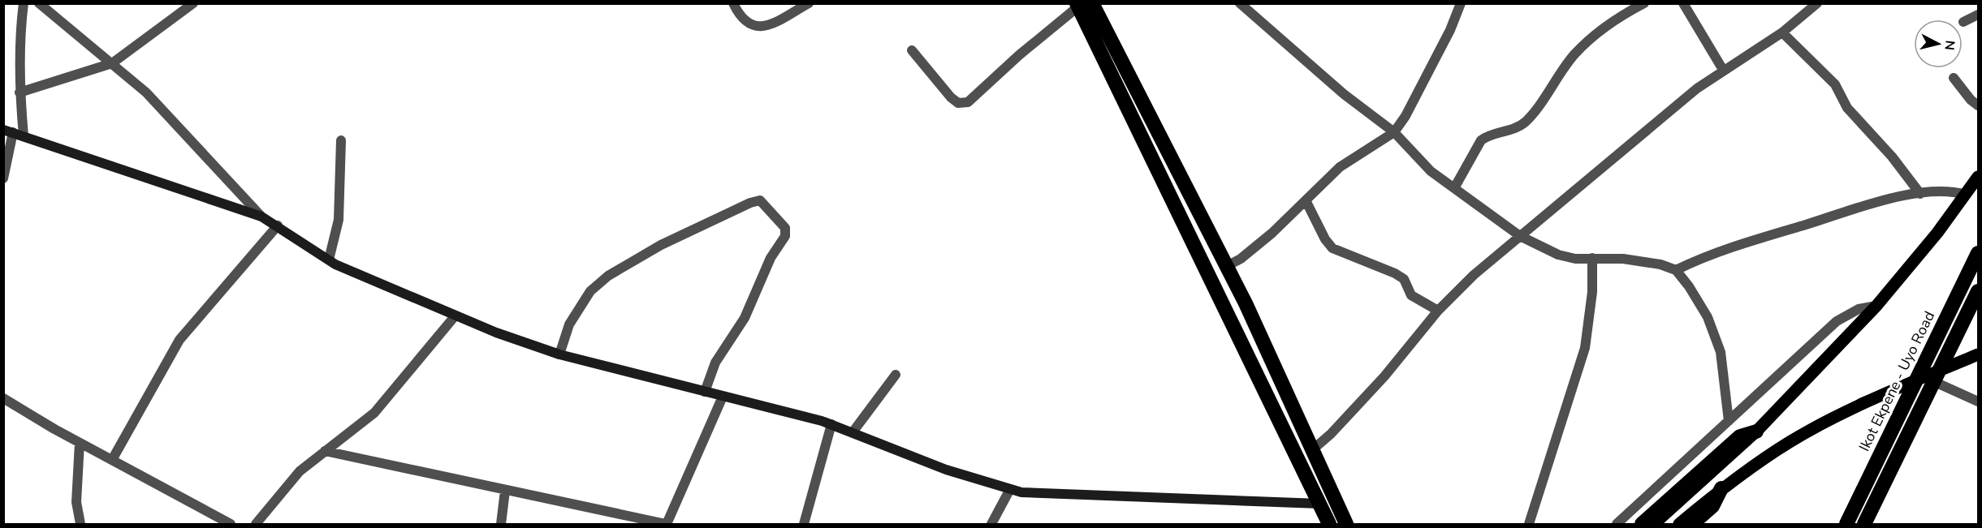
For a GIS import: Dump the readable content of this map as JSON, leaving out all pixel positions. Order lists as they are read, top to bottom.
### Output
{
  "streets": {
    "highway": ["Ikot Ekpene - Uyo Road"]
  },
  "north": "right"
}
